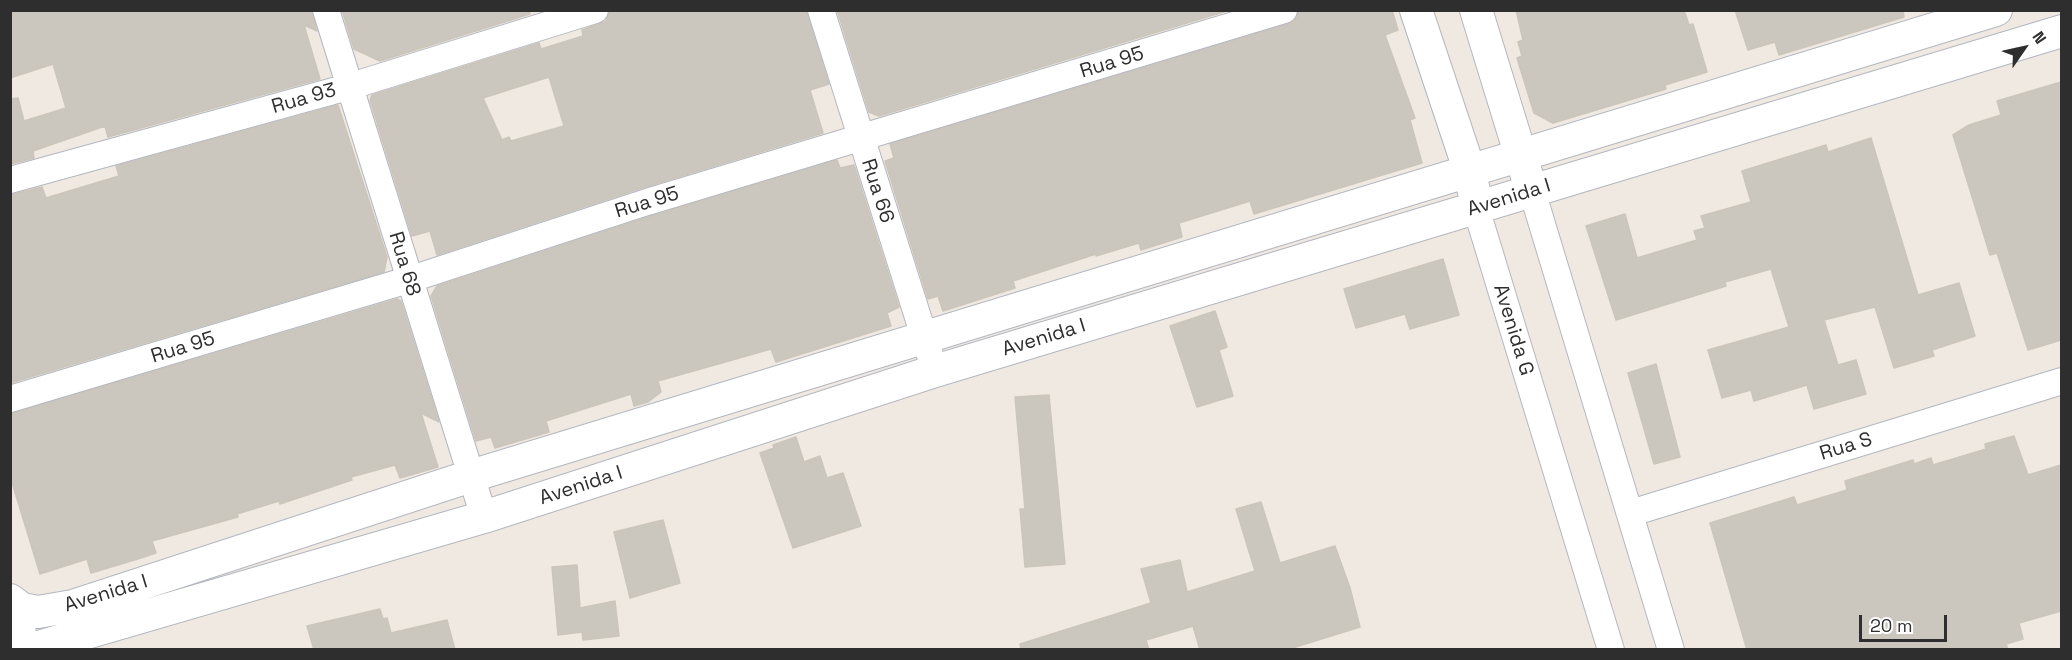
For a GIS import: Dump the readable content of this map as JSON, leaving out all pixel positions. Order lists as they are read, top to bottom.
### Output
{
  "streets": {
    "street": [
      "Rua 95",
      "Rua 93",
      "Rua 66",
      "Avenida I",
      "Rua 68",
      "Avenida G",
      "Rua S"
    ]
  },
  "crossings": [
    ["Rua 95", "Rua 66"],
    ["Rua 95", "Rua 68"],
    ["Rua 93", "Rua 68"],
    ["Rua 66", "Avenida I"],
    ["Avenida I", "Rua 68"],
    ["Avenida I", "Avenida G"]
  ],
  "scale_bar": "20 m",
  "north": "top right"
}
